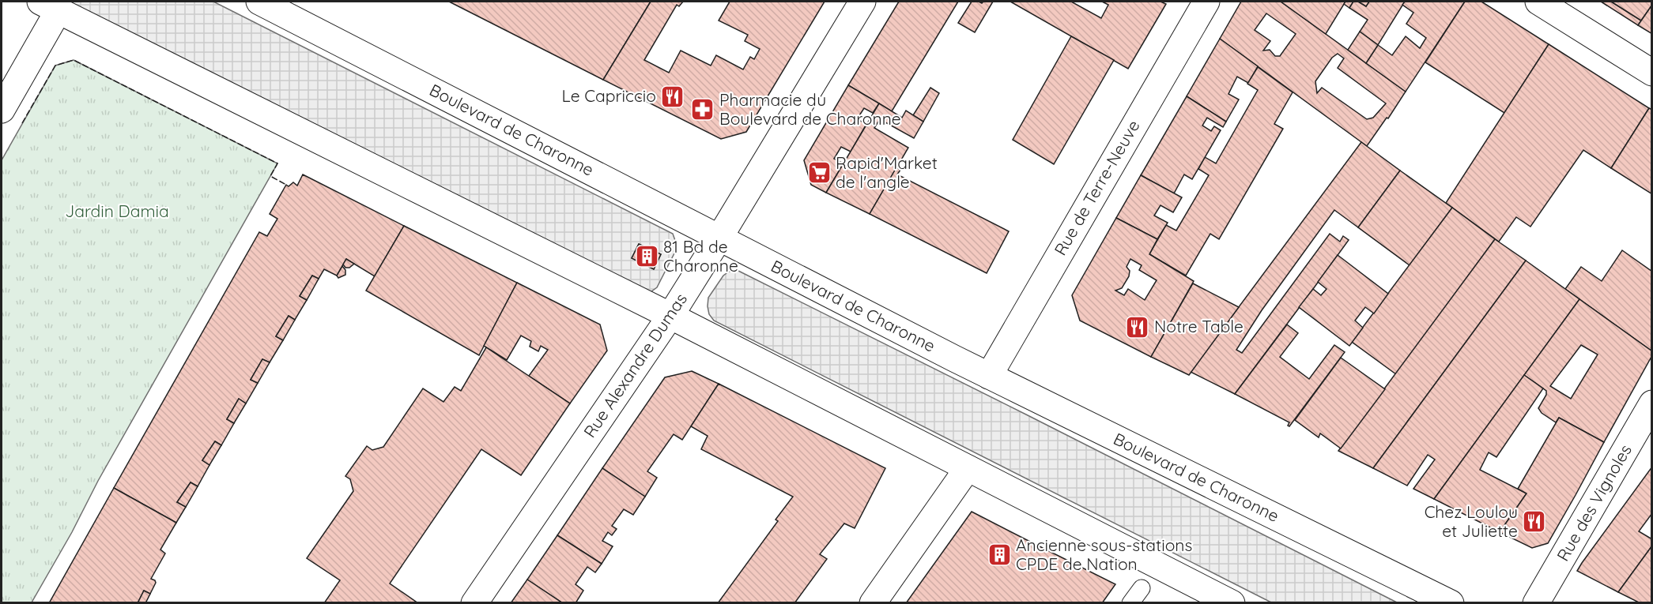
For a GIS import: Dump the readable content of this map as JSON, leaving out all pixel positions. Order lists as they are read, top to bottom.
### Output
{
  "streets": {
    "main road": [
      "Boulevard de Charonne",
      "Rue de Terre-Neuve",
      "Rue Alexandre Dumas",
      "Rue des Vignoles"
    ]
  },
  "crossings": [
    ["Boulevard de Charonne", "Rue de Terre-Neuve"],
    ["Boulevard de Charonne", "Rue Alexandre Dumas"]
  ],
  "parks": ["Jardin Damia"],
  "places": {
    "restaurant": ["Le Capriccio", "Notre Table", "Chez Loulou et Juliette"],
    "pharmacy": ["Pharmacie du Boulevard de Charonne"],
    "supermarket": ["Rapid'Market de l'angle"],
    "building": ["81 Bd de Charonne", "Ancienne sous-stations CPDE de Nation"]
  }
}
